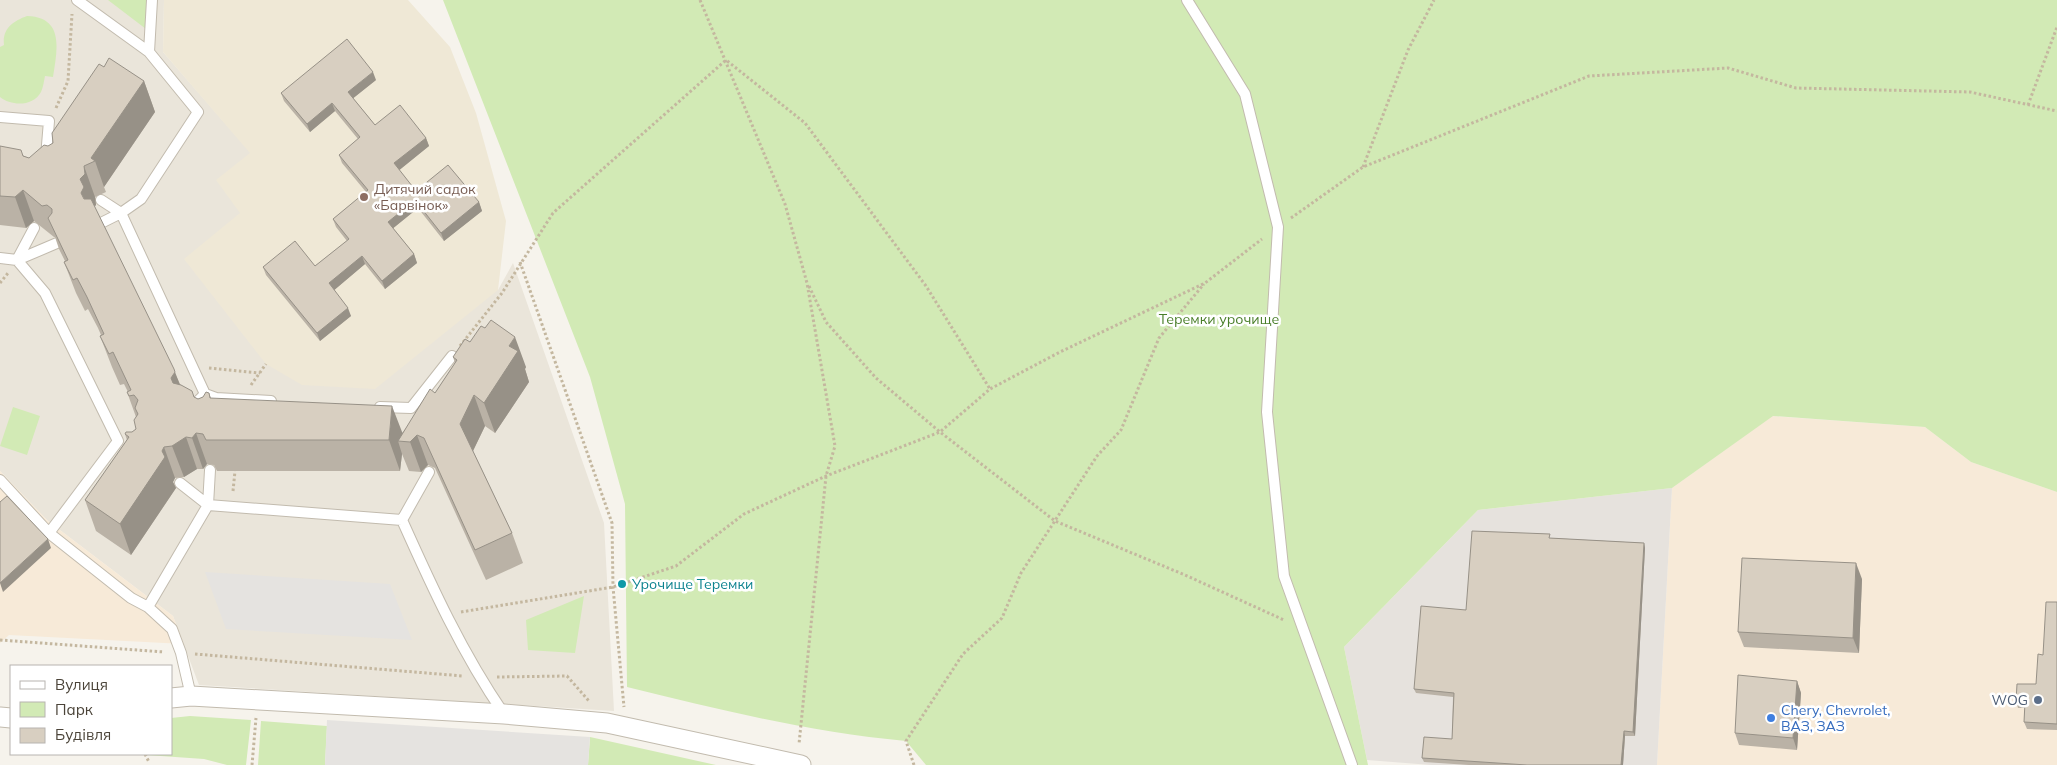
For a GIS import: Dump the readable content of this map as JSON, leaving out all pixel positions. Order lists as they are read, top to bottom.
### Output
{
  "parks": ["Теремки урочище"],
  "places": [
    "Дитячий садок «Барвінок»",
    "Урочище Теремки",
    "WOG",
    "Chery, Chevrolet, ВАЗ, ЗАЗ"
  ],
  "legend": ["Вулиця", "Парк", "Будівля"]
}
